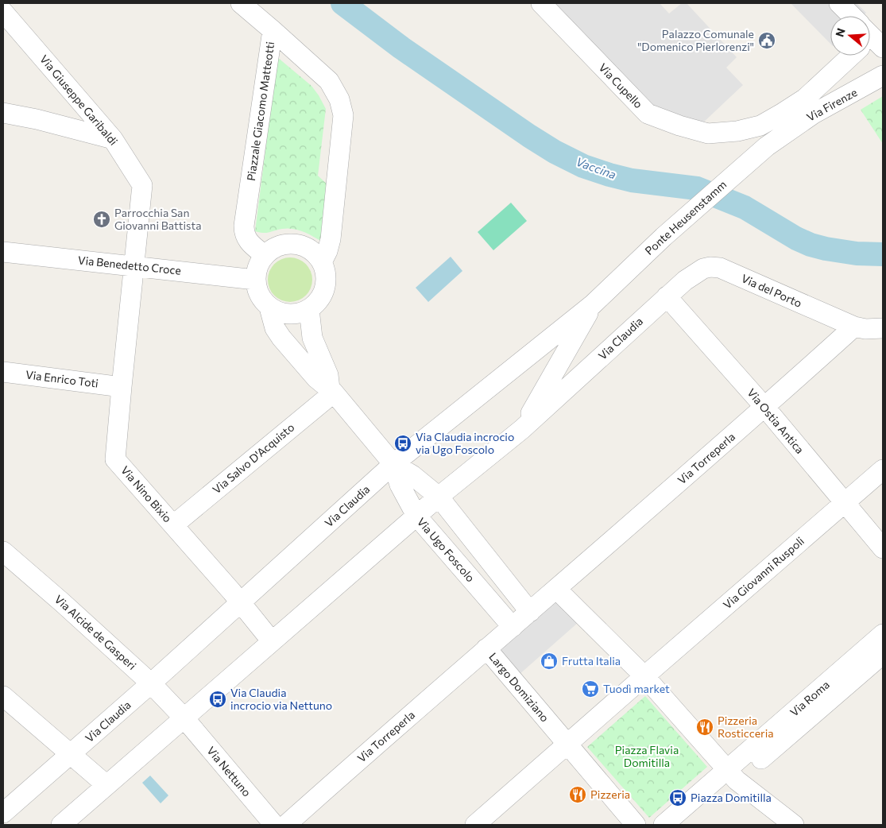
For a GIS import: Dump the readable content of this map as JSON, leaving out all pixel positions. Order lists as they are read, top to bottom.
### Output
{
  "streets": {
    "street": [
      "Via Cupello",
      "Via Giuseppe Garibaldi",
      "Via Firenze",
      "Piazzale Giacomo Matteotti",
      "Ponte Heusenstamm",
      "Via Benedetto Croce",
      "Via del Porto",
      "Via Claudia",
      "Via Enrico Toti",
      "Via Ostia Antica",
      "Via Salvo D'Acquisto",
      "Via Torreperla",
      "Via Nino Bixio",
      "Via Ugo Foscolo",
      "Via Giovanni Ruspoli",
      "Via Alcide de Gasperi",
      "Largo Domiziano",
      "Via Roma",
      "Via Nettuno"
    ]
  },
  "crossings": [
    ["Via Giuseppe Garibaldi", "Via Benedetto Croce"],
    ["Via Giuseppe Garibaldi", "Via Nino Bixio"],
    ["Via Firenze", "Ponte Heusenstamm"],
    ["Piazzale Giacomo Matteotti", "Via Benedetto Croce"],
    ["Piazzale Giacomo Matteotti", "Via Ugo Foscolo"],
    ["Ponte Heusenstamm", "Via Claudia"],
    ["Via Benedetto Croce", "Via Nino Bixio"],
    ["Via Benedetto Croce", "Via Ugo Foscolo"],
    ["Via del Porto", "Via Claudia"],
    ["Via del Porto", "Via Ostia Antica"],
    ["Via del Porto", "Via Torreperla"],
    ["Via Claudia", "Via Ostia Antica"],
    ["Via Claudia", "Via Nino Bixio"],
    ["Via Claudia", "Via Ugo Foscolo"],
    ["Via Claudia", "Via Alcide de Gasperi"],
    ["Via Claudia", "Via Nettuno"],
    ["Via Enrico Toti", "Via Nino Bixio"],
    ["Via Ostia Antica", "Via Torreperla"],
    ["Via Ostia Antica", "Via Giovanni Ruspoli"],
    ["Via Salvo D'Acquisto", "Via Nino Bixio"],
    ["Via Salvo D'Acquisto", "Via Ugo Foscolo"],
    ["Via Torreperla", "Largo Domiziano"],
    ["Via Ugo Foscolo", "Largo Domiziano"],
    ["Via Alcide de Gasperi", "Via Nettuno"]
  ],
  "water": ["Vaccina"],
  "parks": ["Piazza Flavia Domitilla"],
  "places": {
    "public building": ["Palazzo Comunale \"Domenico Pierlorenzi\""],
    "church": ["Parrocchia San Giovanni Battista"],
    "bus stop": ["Via Claudia incrocio via Ugo Foscolo", "Via Claudia incrocio via Nettuno", "Piazza Domitilla"],
    "shop": ["Frutta Italia"],
    "supermarket": ["Tuodì market"],
    "restaurant": ["Pizzeria Rosticceria", "Pizzeria"]
  },
  "north": "left"
}
